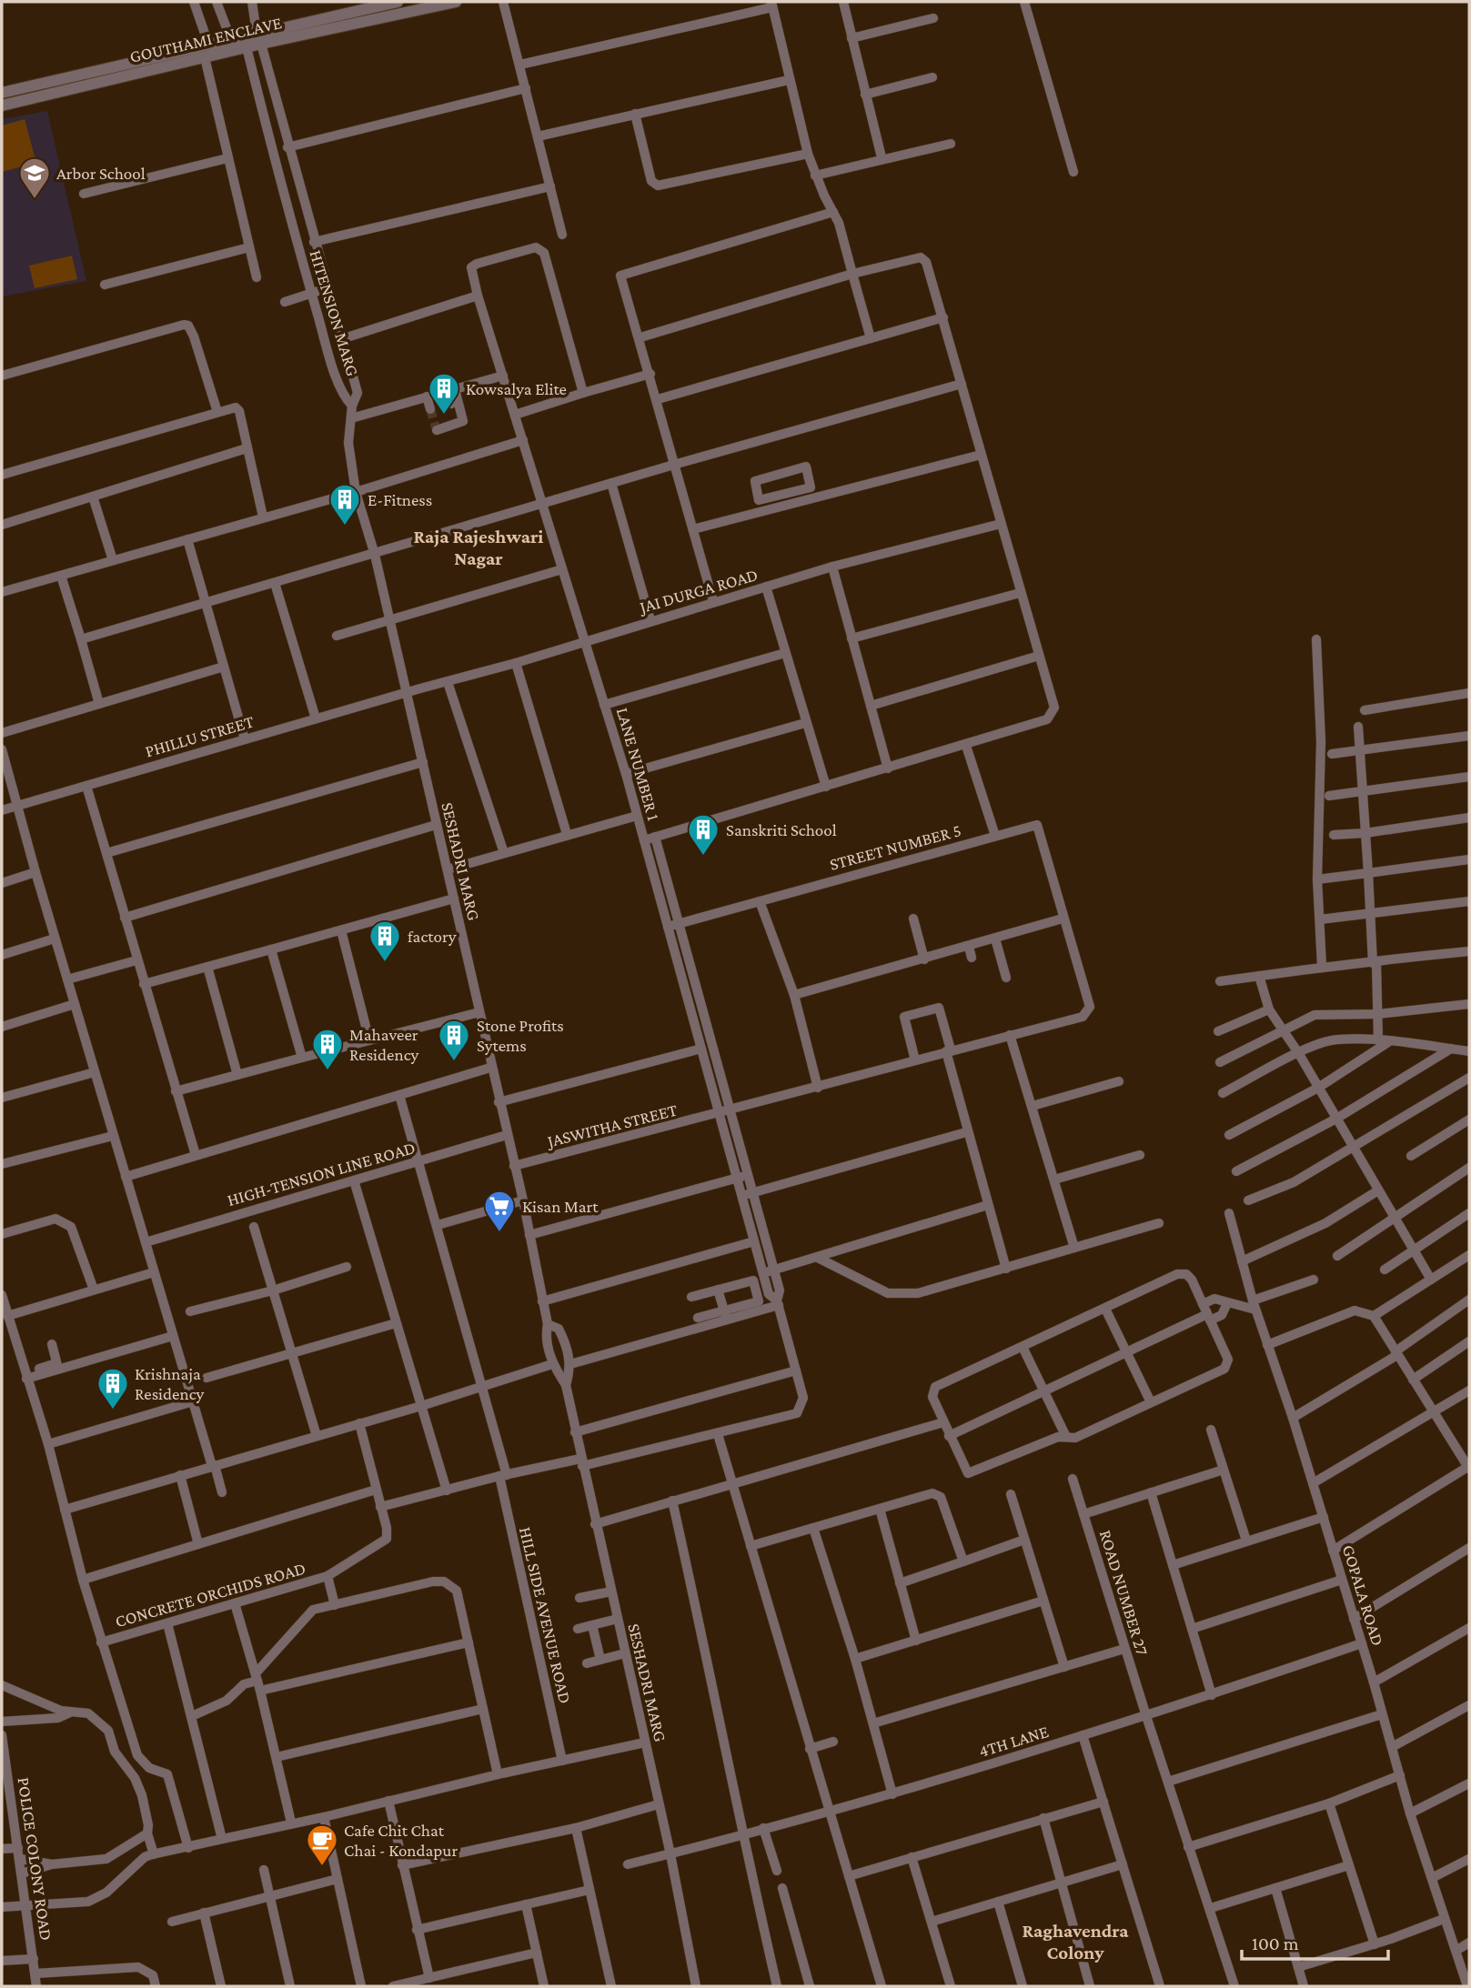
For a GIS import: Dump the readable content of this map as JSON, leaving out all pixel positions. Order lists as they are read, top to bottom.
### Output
{
  "streets": {
    "street": [
      "GOUTHAMI ENCLAVE",
      "HITENSION MARG",
      "JAI DURGA ROAD",
      "PHILLU STREET",
      "LANE NUMBER 1",
      "STREET NUMBER 5",
      "SESHADRI MARG",
      "JASWITHA STREET",
      "HIGH-TENSION LINE ROAD",
      "ROAD NUMBER 27",
      "CONCRETE ORCHIDS ROAD",
      "GOPALA ROAD",
      "HILL SIDE AVENUE ROAD",
      "4TH LANE",
      "POLICE COLONY ROAD"
    ]
  },
  "crossings": [
    ["GOUTHAMI ENCLAVE", "HITENSION MARG"],
    ["HITENSION MARG", "SESHADRI MARG"],
    ["JAI DURGA ROAD", "PHILLU STREET"],
    ["JAI DURGA ROAD", "LANE NUMBER 1"],
    ["JAI DURGA ROAD", "SESHADRI MARG"],
    ["PHILLU STREET", "SESHADRI MARG"],
    ["LANE NUMBER 1", "STREET NUMBER 5"],
    ["LANE NUMBER 1", "JASWITHA STREET"],
    ["STREET NUMBER 5", "JASWITHA STREET"],
    ["SESHADRI MARG", "JASWITHA STREET"],
    ["SESHADRI MARG", "HIGH-TENSION LINE ROAD"],
    ["SESHADRI MARG", "4TH LANE"],
    ["HIGH-TENSION LINE ROAD", "HILL SIDE AVENUE ROAD"],
    ["ROAD NUMBER 27", "4TH LANE"],
    ["GOPALA ROAD", "4TH LANE"]
  ],
  "districts": ["Raja Rajeshwari Nagar", "Raghavendra Colony"],
  "places": {
    "school or university": ["Arbor School"],
    "building": [
      "Kowsalya Elite",
      "E-Fitness",
      "Sanskriti School",
      "factory",
      "Stone Profits Sytems",
      "Mahaveer Residency",
      "Krishnaja Residency"
    ],
    "supermarket": ["Kisan Mart"],
    "cafe": ["Cafe Chit Chat Chai - Kondapur"]
  },
  "scale_bar": "100 m"
}
